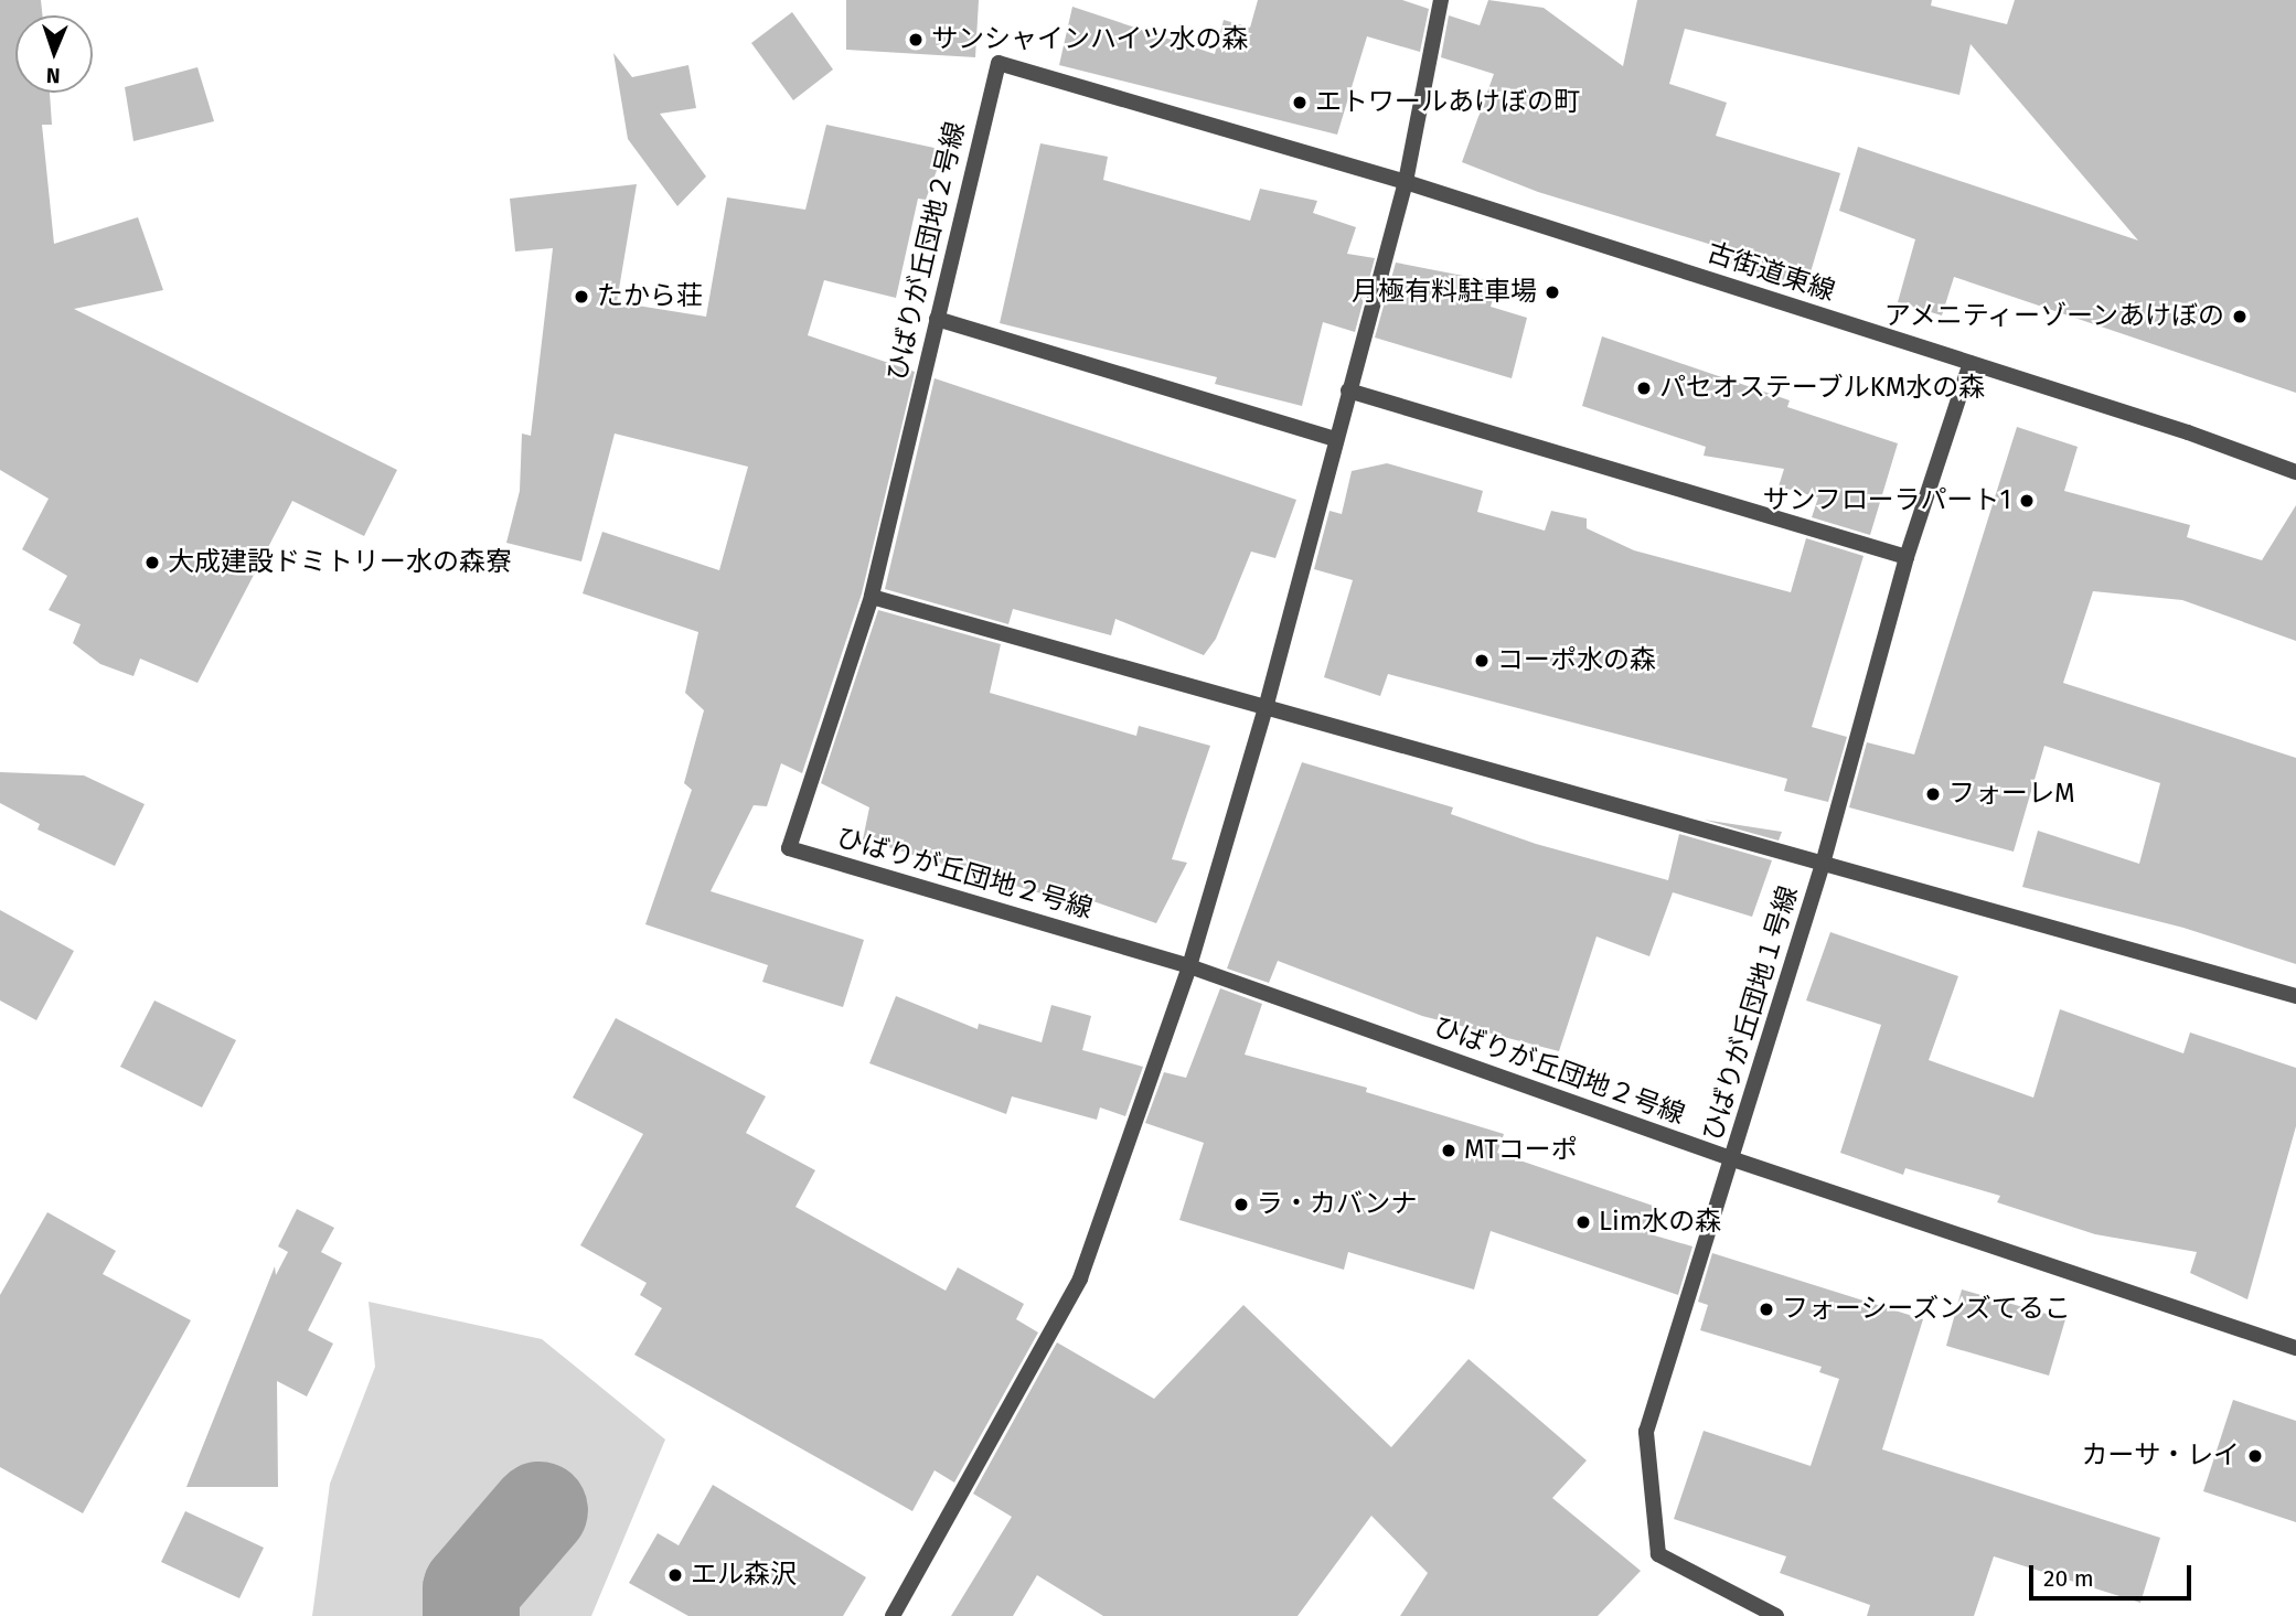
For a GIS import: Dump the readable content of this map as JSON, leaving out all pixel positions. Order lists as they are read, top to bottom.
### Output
{
  "streets": {
    "street": ["ひばりが丘団地２号線", "古街道東線", "ひばりが丘団地１号線"]
  },
  "crossings": [
    ["ひばりが丘団地２号線", "古街道東線"],
    ["ひばりが丘団地２号線", "ひばりが丘団地１号線"],
    ["古街道東線", "ひばりが丘団地１号線"]
  ],
  "places": [
    "サンシャインハイツ水の森",
    "エトワールあけぼの町",
    "月極有料駐車場",
    "たから荘",
    "アメニティーゾーンあけぼの",
    "パセオステーブルKM水の森",
    "サンフローラパート1",
    "大成建設ドミトリー水の森寮",
    "コーポ水の森",
    "フォーレM",
    "MTコーポ",
    "ラ・カバンナ",
    "Lim水の森",
    "フォーシーズンズてるこ",
    "カーサ・レイ",
    "エル森沢"
  ],
  "scale_bar": "20 m",
  "north": "bottom"
}
